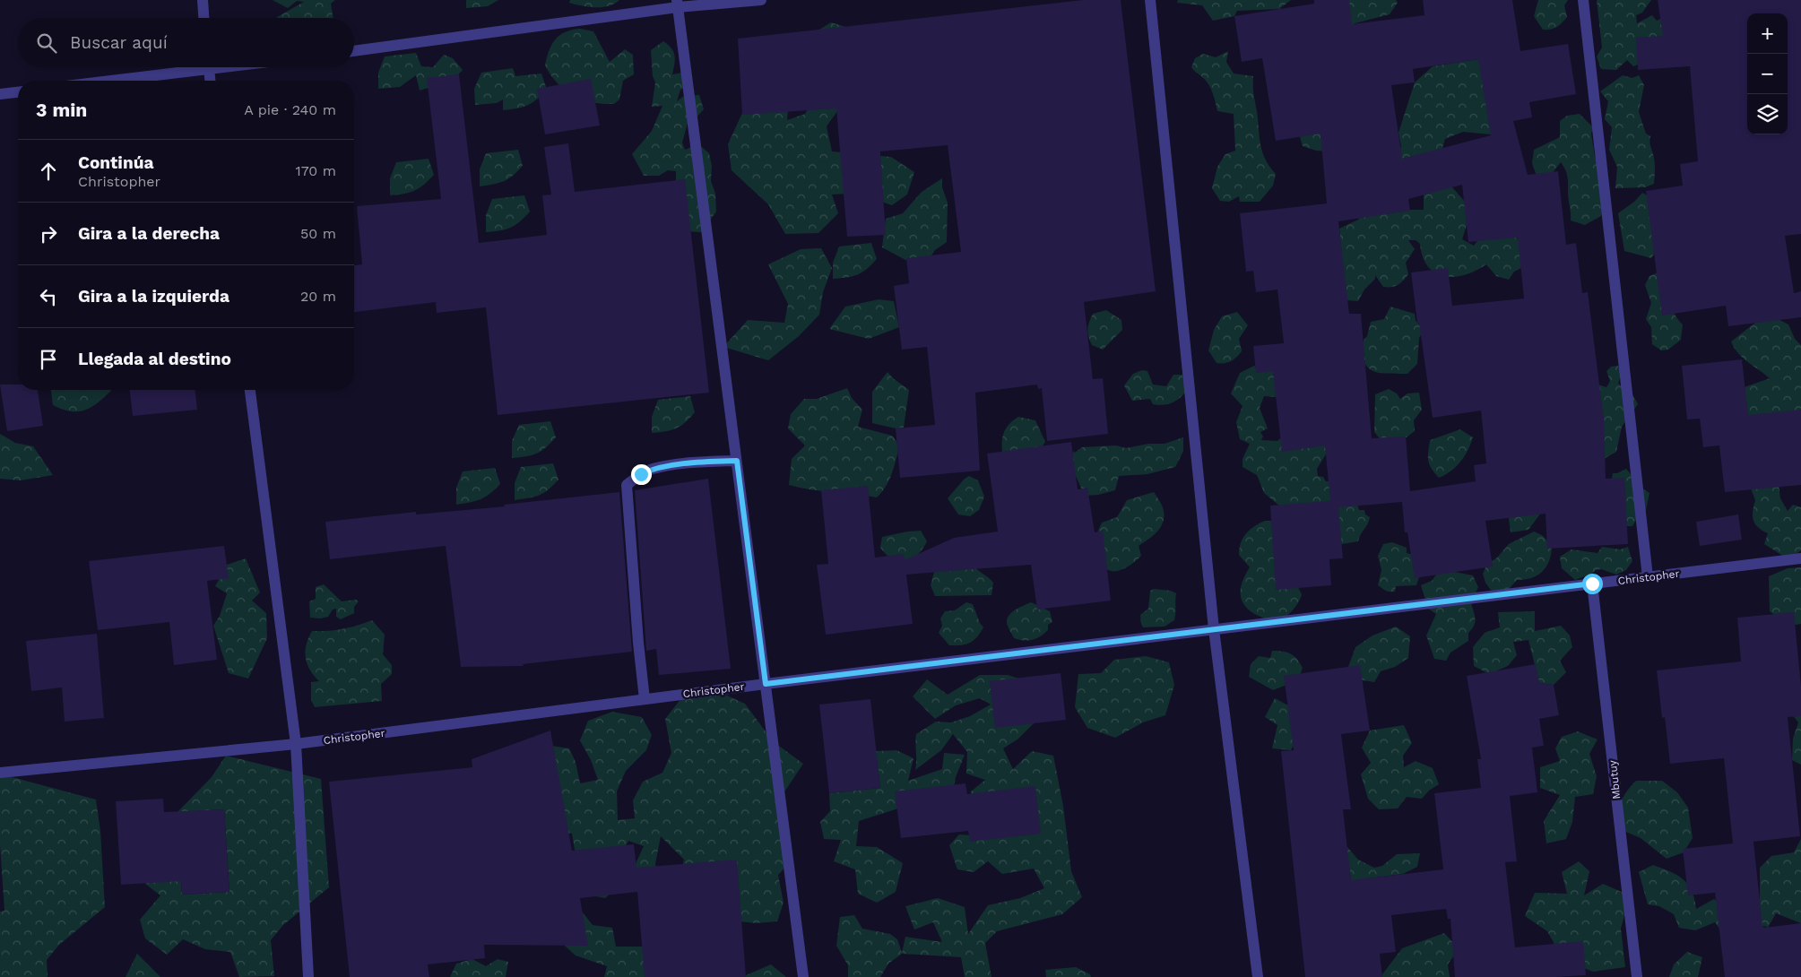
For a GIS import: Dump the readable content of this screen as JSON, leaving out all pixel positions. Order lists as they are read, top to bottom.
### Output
{
  "streets": {
    "street": ["Christopher", "Mbutuy"]
  },
  "crossings": [
    ["Christopher", "Mbutuy"]
  ],
  "page": {
    "map_buttons": ["+", "−"],
    "search": "Buscar aquí",
    "heading": ["3 min", "A pie · 240 m"],
    "list": [
      ["Continúa", "Christopher", "170 m"],
      ["Gira a la derecha", "50 m"],
      ["Gira a la izquierda", "20 m"],
      "Llegada al destino"
    ]
  }
}
